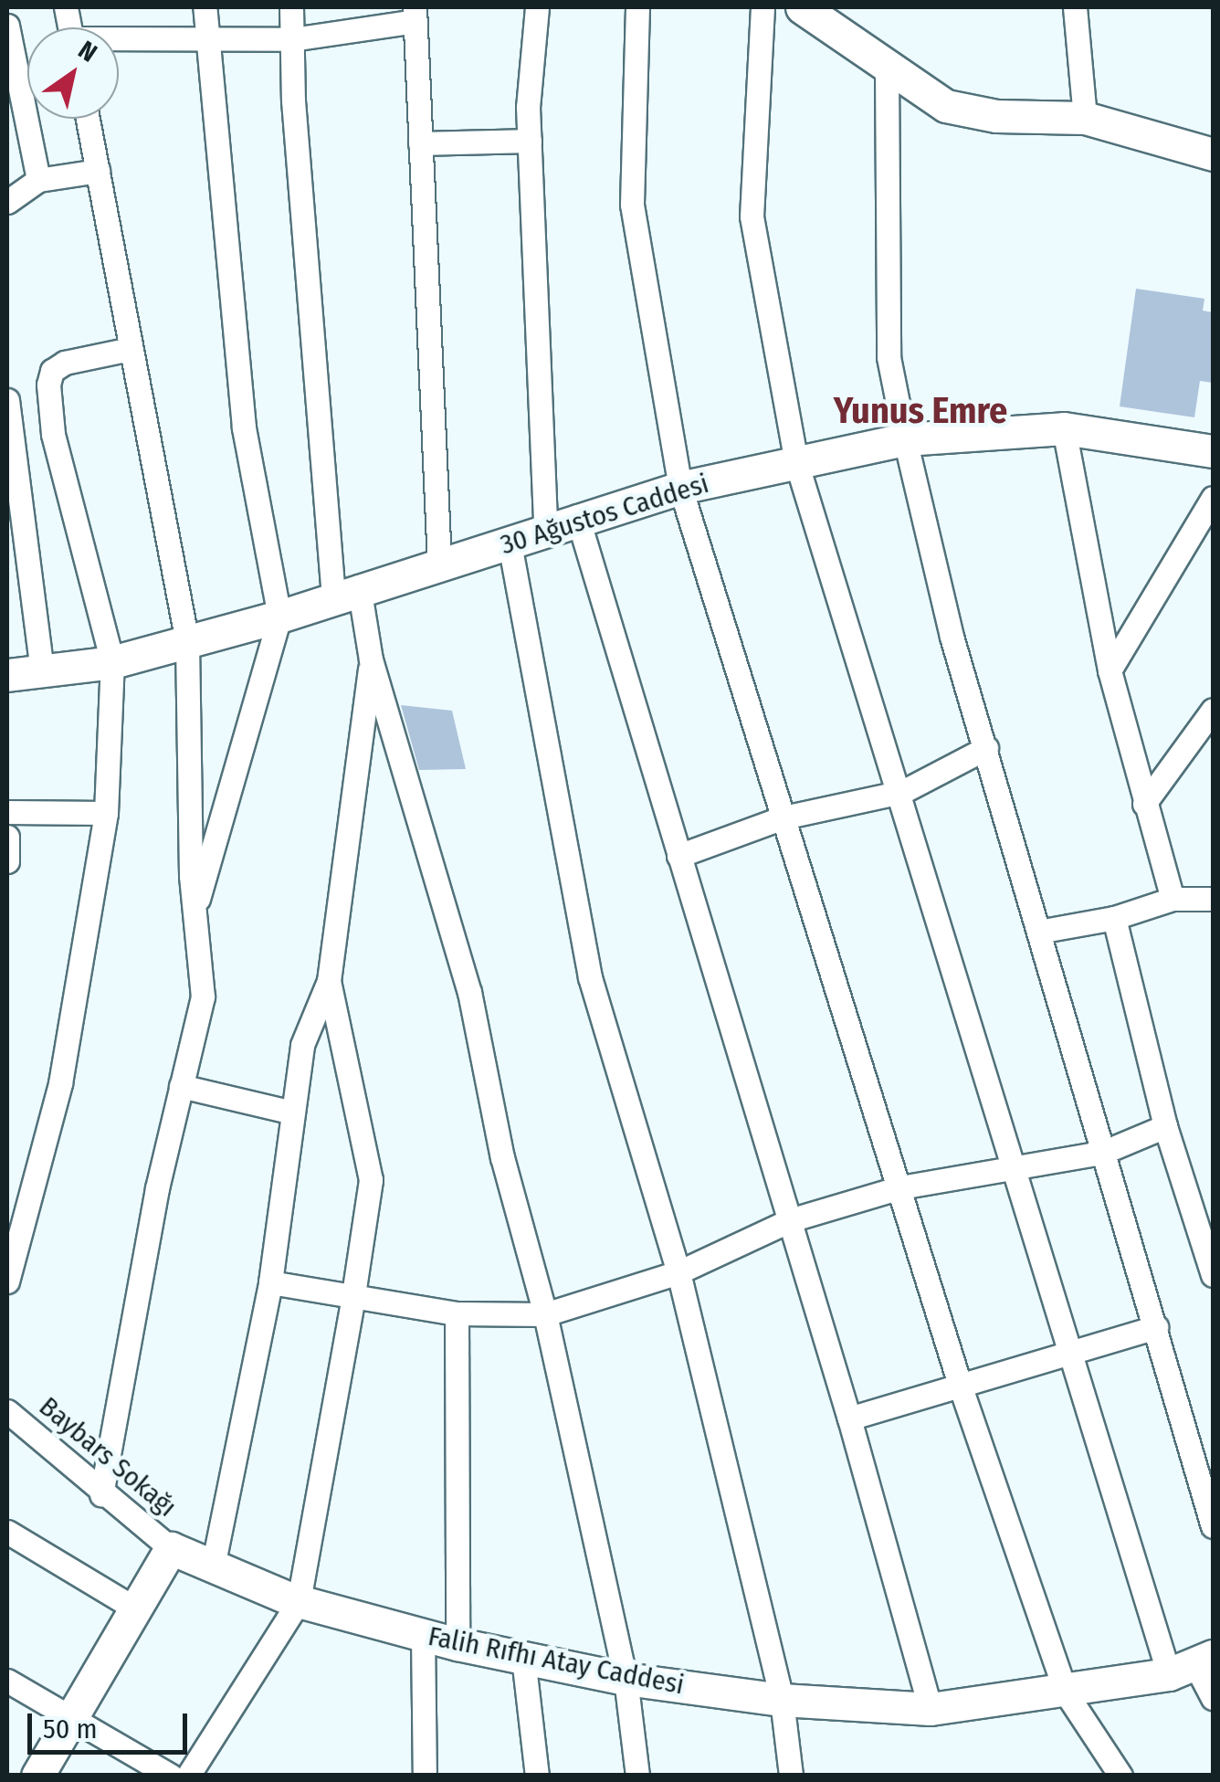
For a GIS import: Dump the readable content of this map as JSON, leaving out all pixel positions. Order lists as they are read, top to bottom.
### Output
{
  "streets": {
    "main road": ["30 Ağustos Caddesi", "Falih Rıfhı Atay Caddesi"],
    "street": ["Baybars Sokağı"]
  },
  "crossings": [
    ["Baybars Sokağı", "Falih Rıfhı Atay Caddesi"]
  ],
  "districts": ["Yunus Emre"],
  "scale_bar": "50 m",
  "north": "top right"
}
